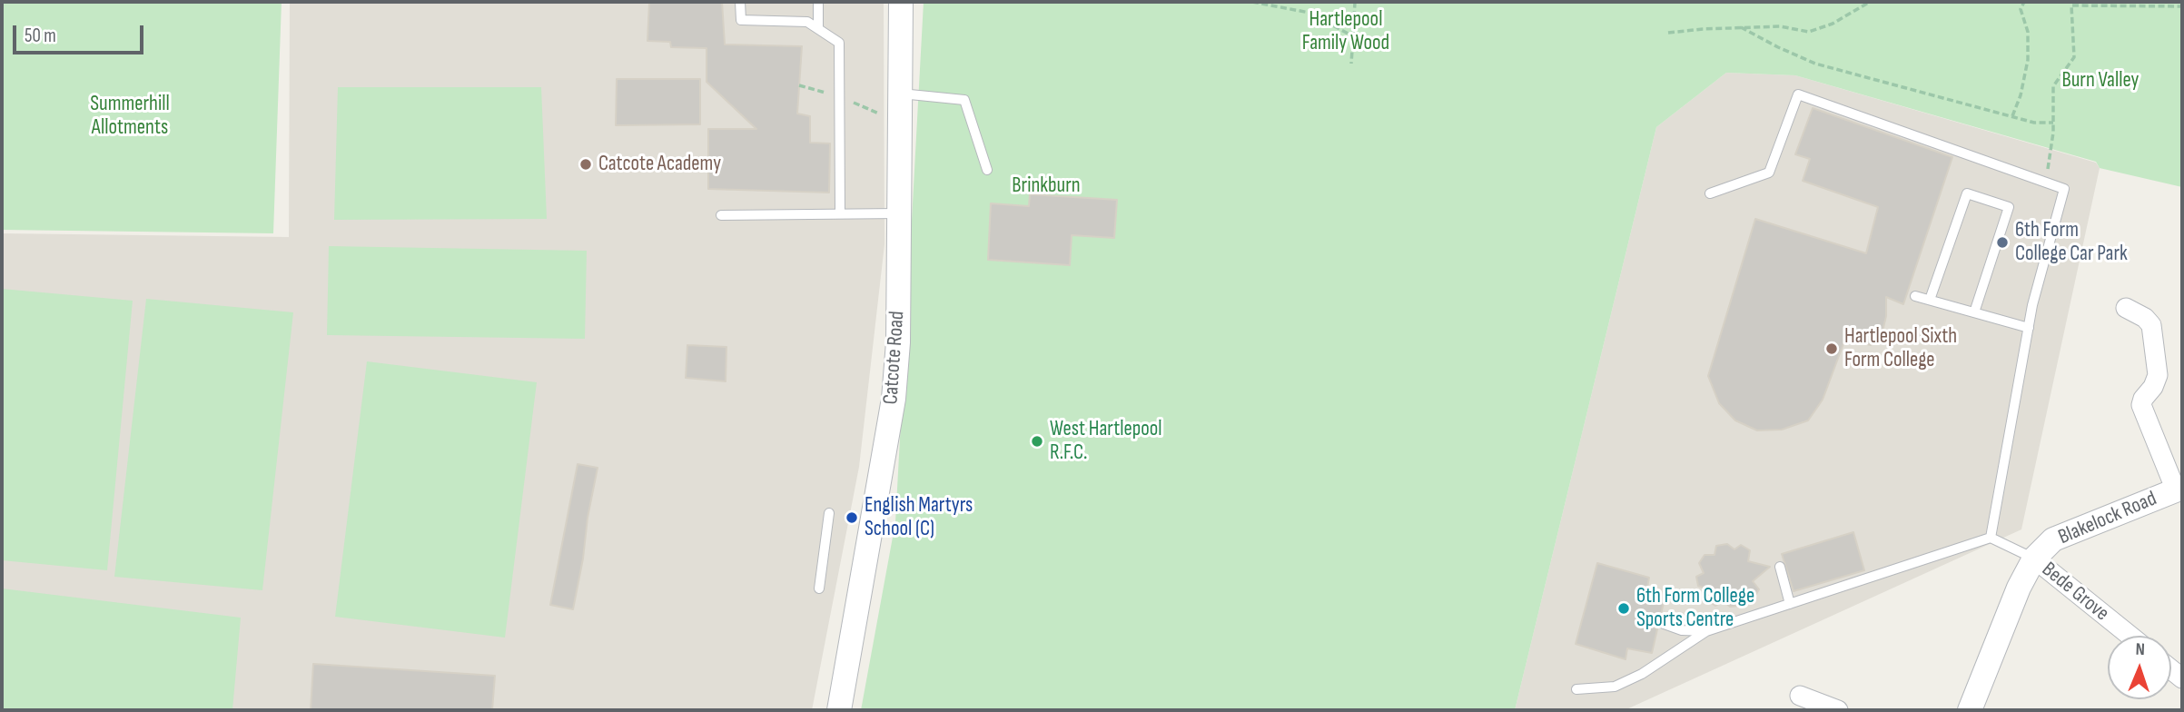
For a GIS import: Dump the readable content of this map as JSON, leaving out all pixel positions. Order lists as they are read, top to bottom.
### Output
{
  "streets": {
    "street": ["Catcote Road", "Blakelock Road", "Bede Grove"]
  },
  "crossings": [
    ["Blakelock Road", "Bede Grove"]
  ],
  "parks": [
    "Hartlepool Family Wood",
    "Burn Valley",
    "Summerhill Allotments",
    "Brinkburn"
  ],
  "places": [
    "Catcote Academy",
    "6th Form College Car Park",
    "Hartlepool Sixth Form College",
    "West Hartlepool R.F.C.",
    "English Martyrs School (C)",
    "6th Form College Sports Centre"
  ],
  "scale_bar": "50 m",
  "north": "top"
}
